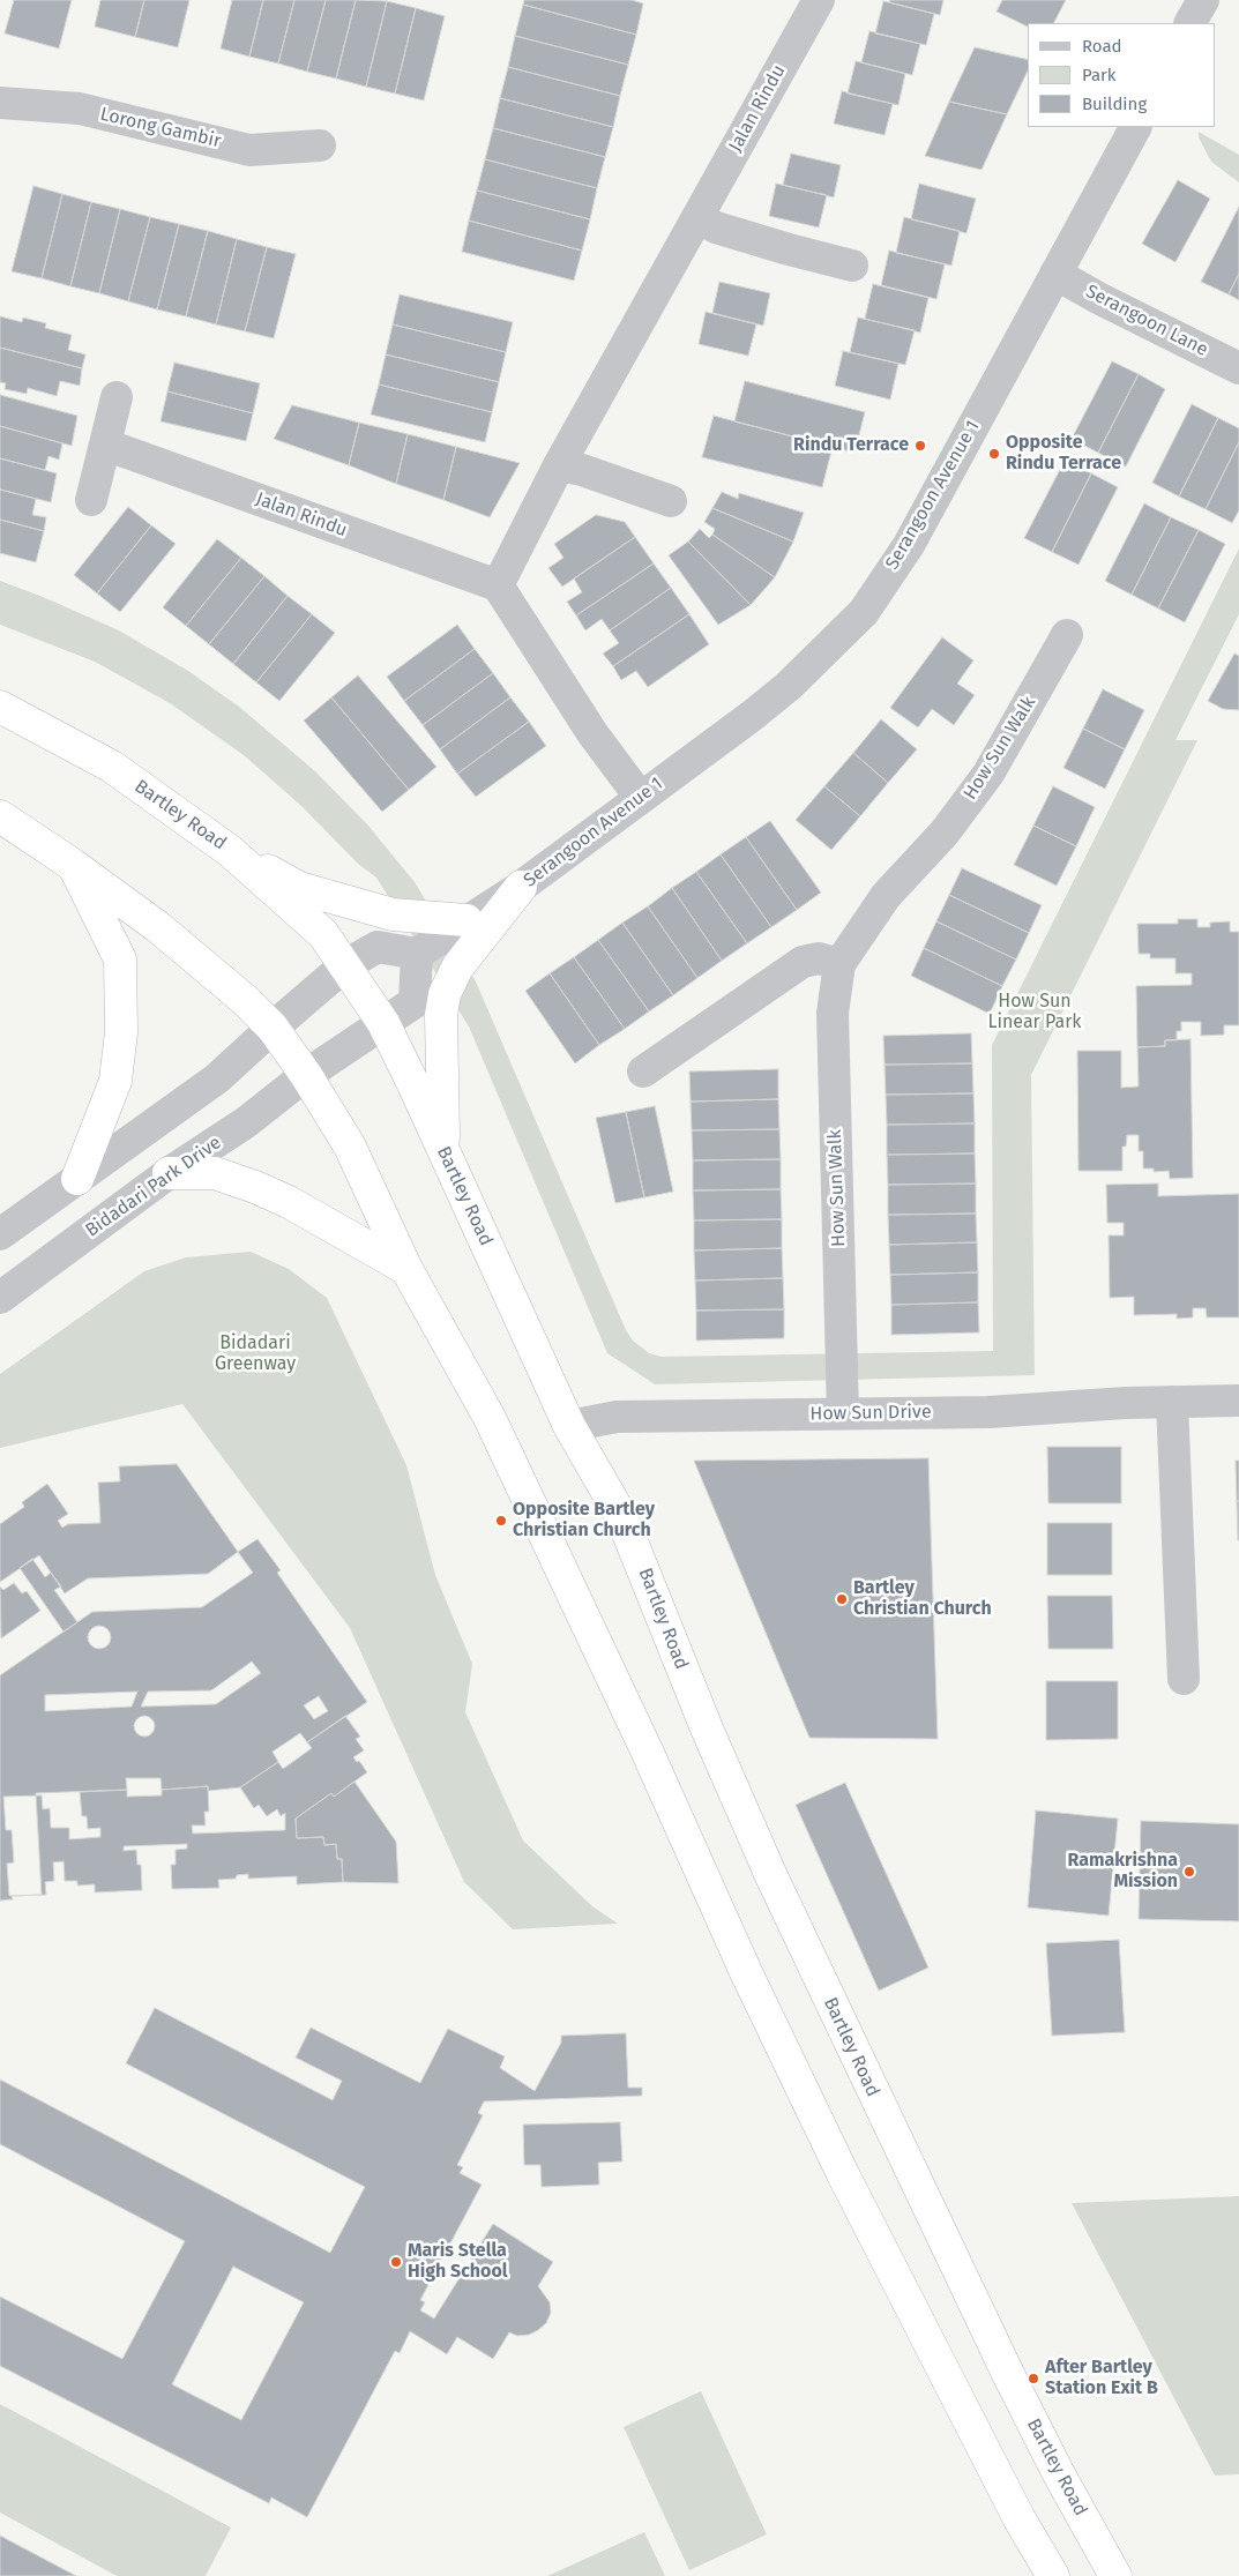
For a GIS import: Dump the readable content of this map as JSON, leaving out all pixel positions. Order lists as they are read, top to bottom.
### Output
{
  "streets": {
    "highway": ["Bartley Road"],
    "street": [
      "Jalan Rindu",
      "Lorong Gambir",
      "Serangoon Lane",
      "Serangoon Avenue 1",
      "How Sun Walk",
      "Bidadari Park Drive",
      "How Sun Drive"
    ]
  },
  "crossings": [
    ["Serangoon Lane", "Serangoon Avenue 1"],
    ["How Sun Walk", "How Sun Drive"],
    ["Bartley Road", "How Sun Drive"]
  ],
  "parks": ["How Sun Linear Park", "Bidadari Greenway"],
  "places": [
    "Rindu Terrace",
    "Opposite Rindu Terrace",
    "Opposite Bartley Christian Church",
    "Bartley Christian Church",
    "Ramakrishna Mission",
    "Maris Stella High School",
    "After Bartley Station Exit B"
  ],
  "legend": ["Road", "Park", "Building"]
}
